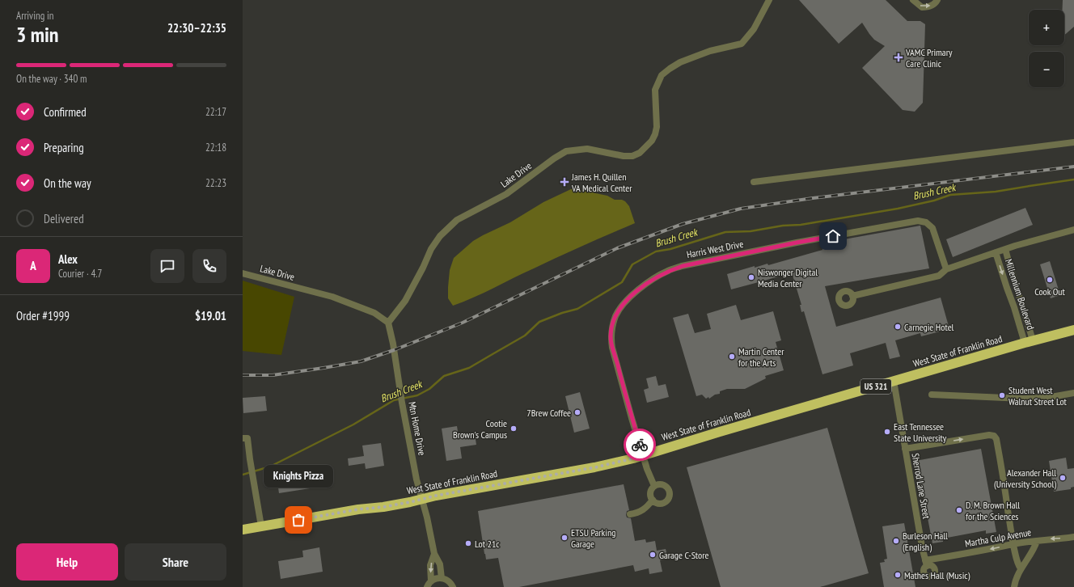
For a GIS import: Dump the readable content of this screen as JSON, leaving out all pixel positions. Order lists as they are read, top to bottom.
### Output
{
  "streets": {
    "highway": ["West State of Franklin Road", "US 321"],
    "street": [
      "Lake Drive",
      "Harris West Drive",
      "Millennium Boulevard",
      "Mtn Home Drive",
      "Sherrod Lane Street",
      "Martha Culp Avenue"
    ]
  },
  "crossings": [
    ["Lake Drive", "Mtn Home Drive"],
    ["Harris West Drive", "West State of Franklin Road"],
    ["Millennium Boulevard", "West State of Franklin Road"],
    ["West State of Franklin Road", "Mtn Home Drive"],
    ["West State of Franklin Road", "Sherrod Lane Street"],
    ["Sherrod Lane Street", "Martha Culp Avenue"]
  ],
  "one_way": ["Martha Culp Avenue"],
  "water": ["Brush Creek"],
  "places": {
    "health": ["VAMC Primary Care Clinic", "James H. Quillen VA Medical Center"],
    "other": [
      "Niswonger Digital Media Center",
      "Cook Out",
      "Carnegie Hotel",
      "Martin Center for the Arts",
      "Student West Walnut Street Lot",
      "7Brew Coffee",
      "Cootie Brown's Campus",
      "East Tennessee State University",
      "Alexander Hall (University School)",
      "D. M. Brown Hall for the Sciences",
      "Knights Pizza",
      "ETSU Parking Garage",
      "Burleson Hall (English)",
      "Lot 21c",
      "Garage C-Store",
      "Mathes Hall (Music)"
    ]
  },
  "page": {
    "heading": ["3 min", "Arriving in", "22:30–22:35"],
    "panel": [
      "Alex",
      "Courier · 4.7",
      "Order #1999",
      "$19.01"
    ],
    "map_buttons": ["+", "−"],
    "bar": "On the way · 340 m",
    "list": [
      ["Confirmed", "22:17"],
      ["Preparing", "22:18"],
      ["On the way", "22:23"],
      "Delivered"
    ],
    "round": "A",
    "bubble": "Knights Pizza",
    "buttons": ["Help", "Share"]
  }
}
